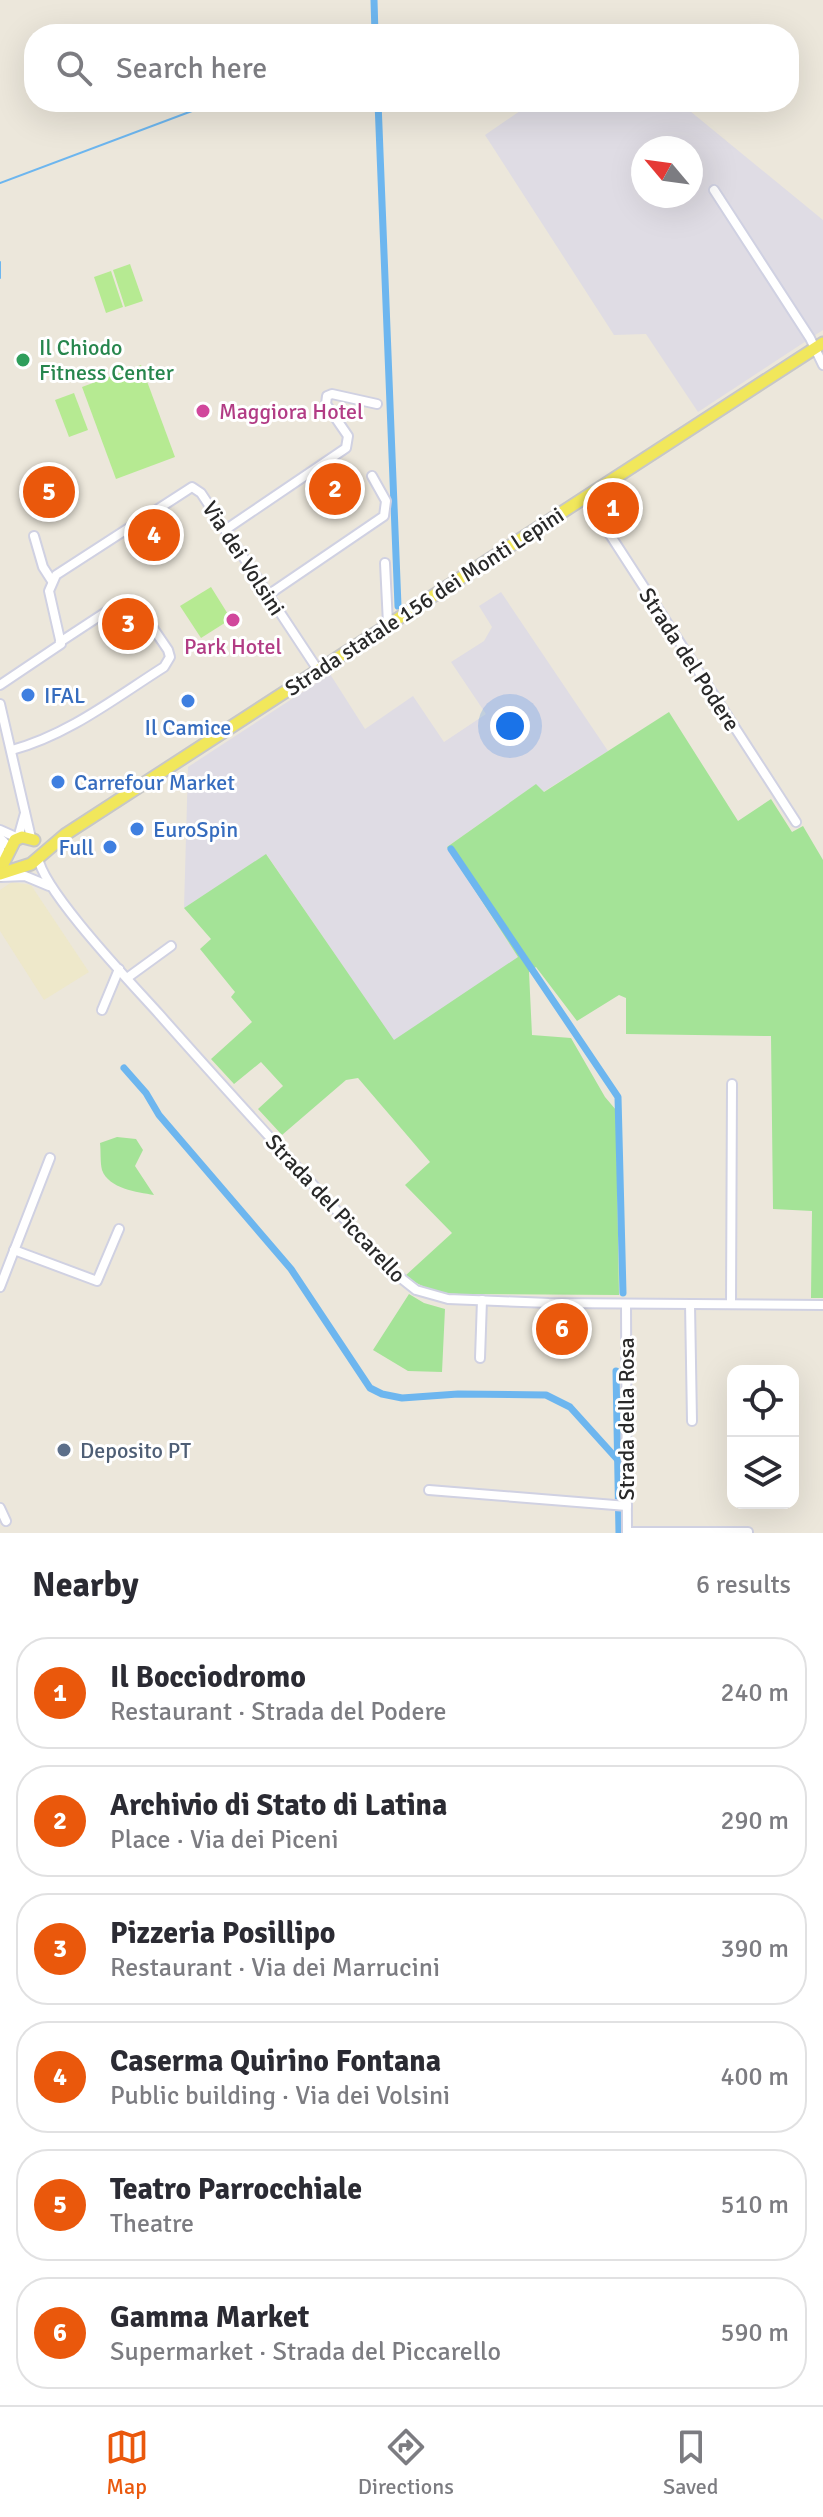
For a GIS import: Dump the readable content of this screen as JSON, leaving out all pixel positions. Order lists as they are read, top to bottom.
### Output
{
  "streets": {
    "main road": ["Strada statale 156 dei Monti Lepini"],
    "street": [
      "Via dei Volsini",
      "Strada del Podere",
      "Strada del Piccarello",
      "Strada della Rosa"
    ]
  },
  "crossings": [
    ["Via dei Volsini", "Strada statale 156 dei Monti Lepini"],
    ["Strada statale 156 dei Monti Lepini", "Strada del Podere"],
    ["Strada statale 156 dei Monti Lepini", "Strada del Piccarello"],
    ["Strada del Piccarello", "Strada della Rosa"]
  ],
  "places": [
    "Il Chiodo Fitness Center",
    "Maggiora Hotel",
    "Park Hotel",
    "IFAL",
    "Il Camice",
    "Carrefour Market",
    "EuroSpin",
    "Full",
    "Deposito PT"
  ],
  "north": "top left",
  "page": {
    "search": "Search here",
    "pins": [
      "2",
      "5",
      "1",
      "4",
      "3",
      "6"
    ],
    "heading": ["Nearby", "6 results"],
    "list": [
      {
        "mark": "1",
        "name": "Il Bocciodromo",
        "note": "Restaurant · Strada del Podere",
        "value": "240 m"
      },
      {
        "mark": "2",
        "name": "Archivio di Stato di Latina",
        "note": "Place · Via dei Piceni",
        "value": "290 m"
      },
      {
        "mark": "3",
        "name": "Pizzeria Posillipo",
        "note": "Restaurant · Via dei Marrucini",
        "value": "390 m"
      },
      {
        "mark": "4",
        "name": "Caserma Quirino Fontana",
        "note": "Public building · Via dei Volsini",
        "value": "400 m"
      },
      {
        "mark": "5",
        "name": "Teatro Parrocchiale",
        "note": "Theatre",
        "value": "510 m"
      },
      {
        "mark": "6",
        "name": "Gamma Market",
        "note": "Supermarket · Strada del Piccarello",
        "value": "590 m"
      }
    ],
    "nav": ["Map", "Directions", "Saved"]
  }
}
